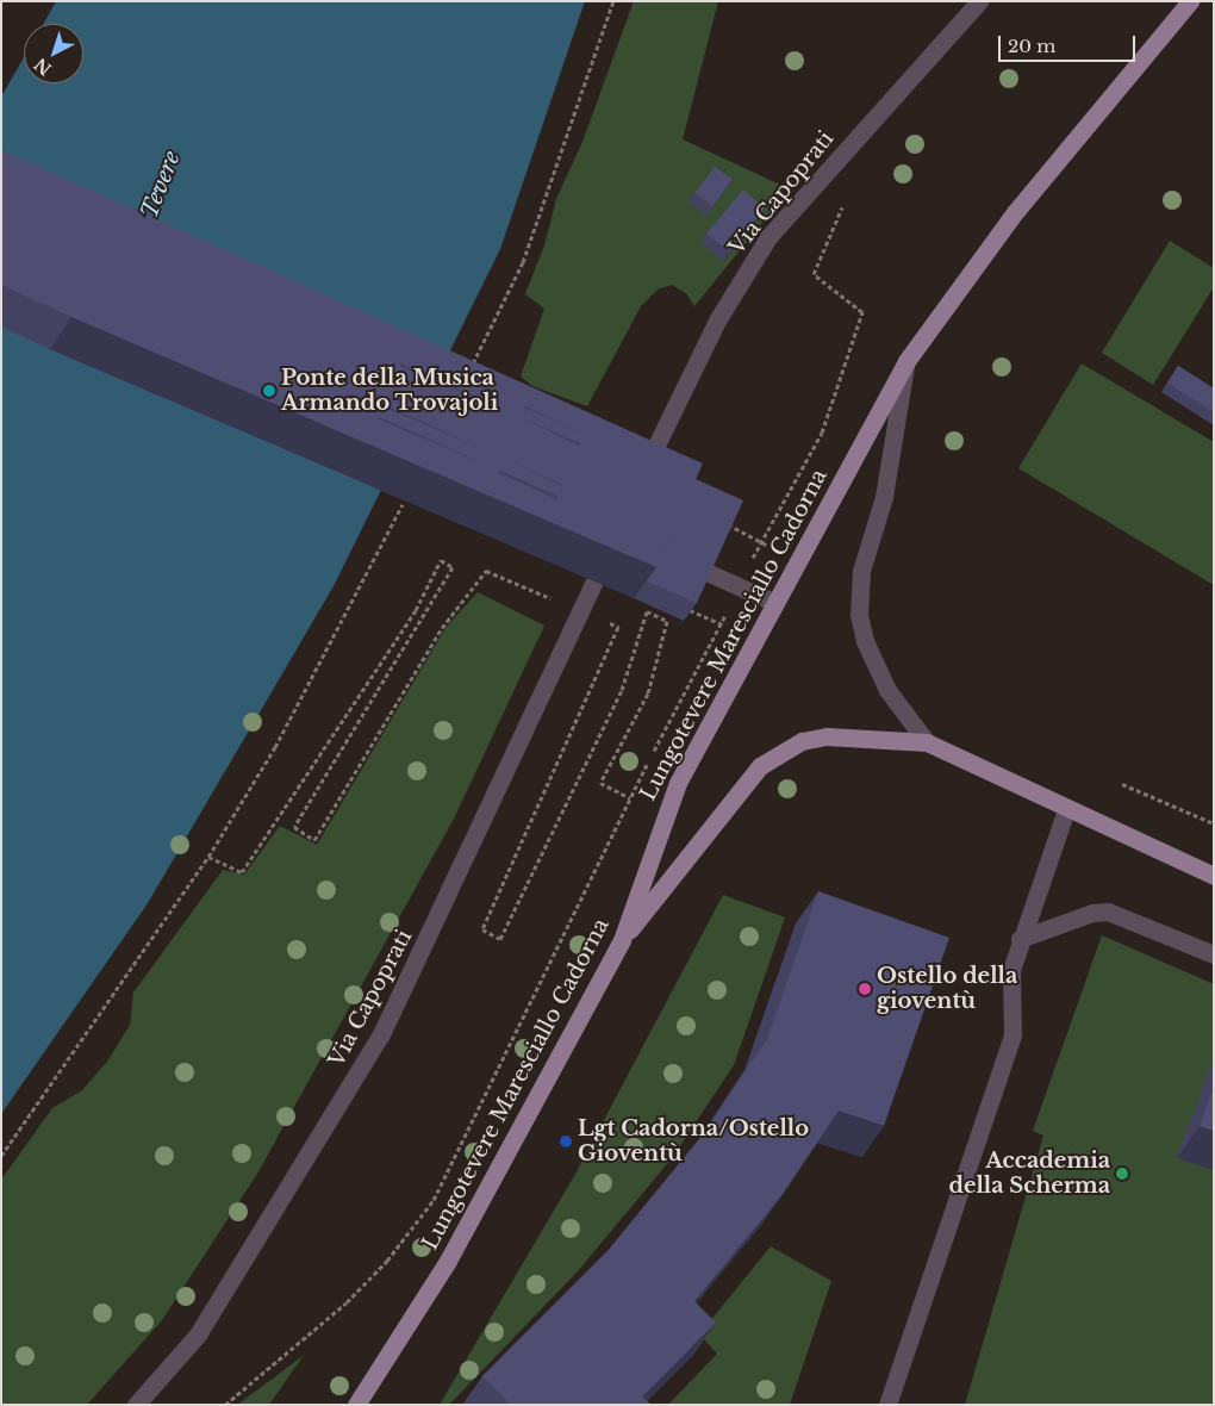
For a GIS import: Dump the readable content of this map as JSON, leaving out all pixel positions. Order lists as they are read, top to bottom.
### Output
{
  "streets": {
    "main road": ["Lungotevere Maresciallo Cadorna"],
    "street": ["Via Capoprati"]
  },
  "water": ["Tevere"],
  "places": [
    "Ponte della Musica Armando Trovajoli",
    "Ostello della gioventù",
    "Lgt Cadorna/Ostello Gioventù",
    "Accademia della Scherma"
  ],
  "scale_bar": "20 m",
  "north": "bottom left"
}
